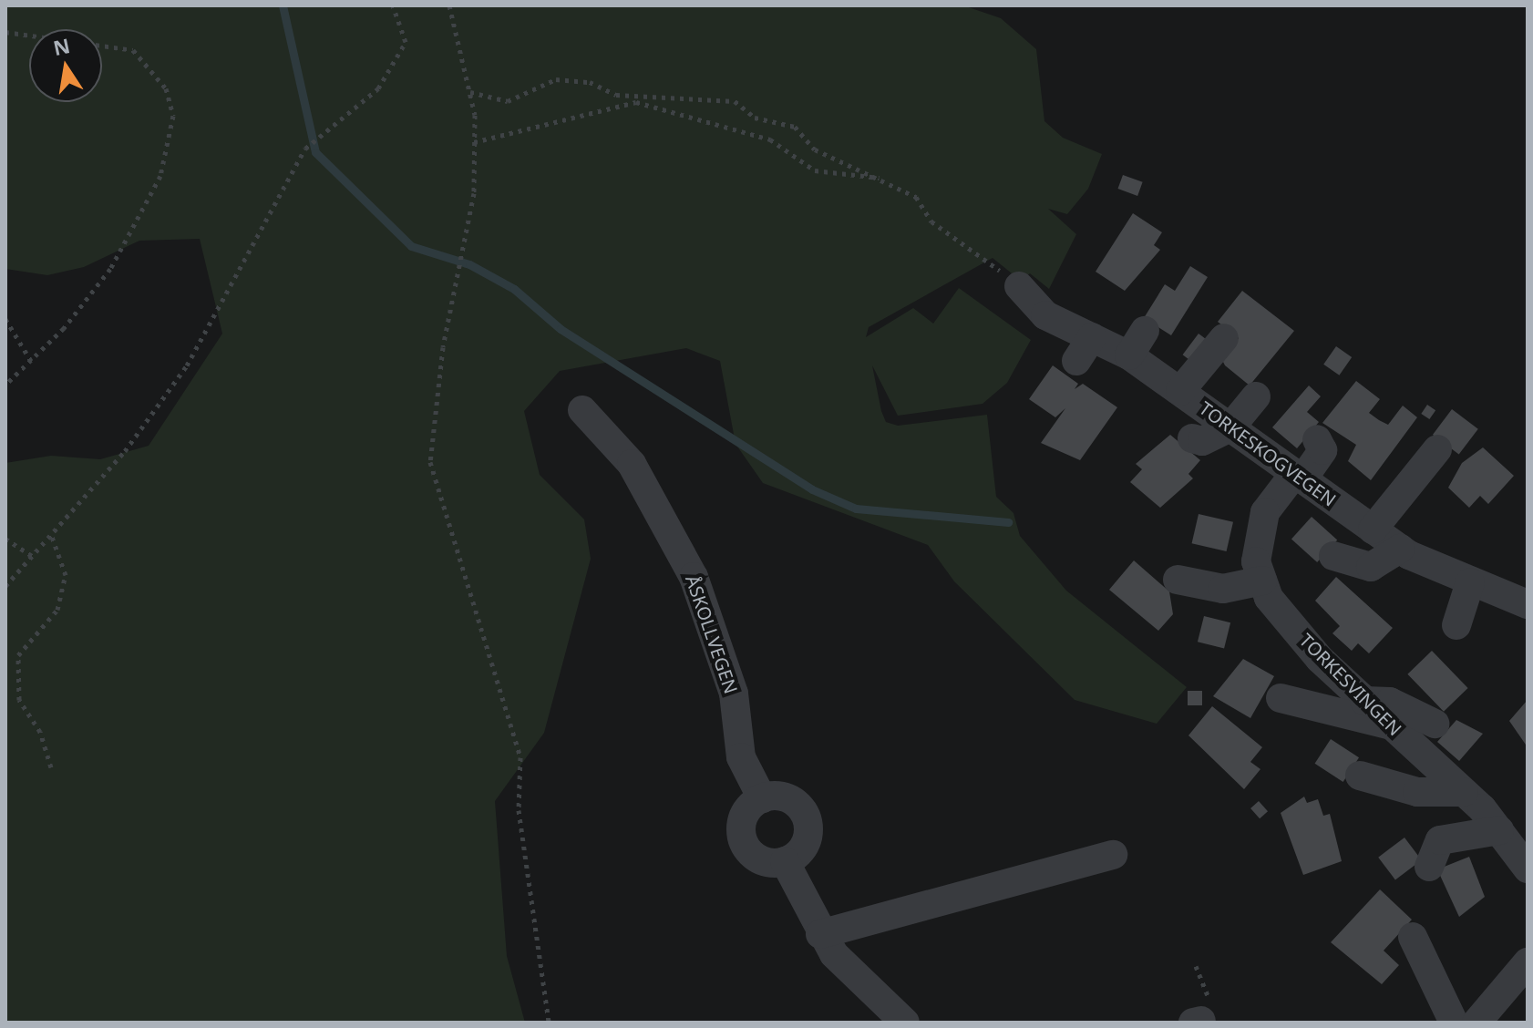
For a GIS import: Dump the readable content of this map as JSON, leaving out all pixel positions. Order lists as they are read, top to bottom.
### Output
{
  "streets": {
    "street": ["TORKESKOGVEGEN", "ÅSKOLLVEGEN", "TORKESVINGEN"]
  },
  "crossings": [
    ["TORKESKOGVEGEN", "TORKESVINGEN"]
  ],
  "north": "top"
}
